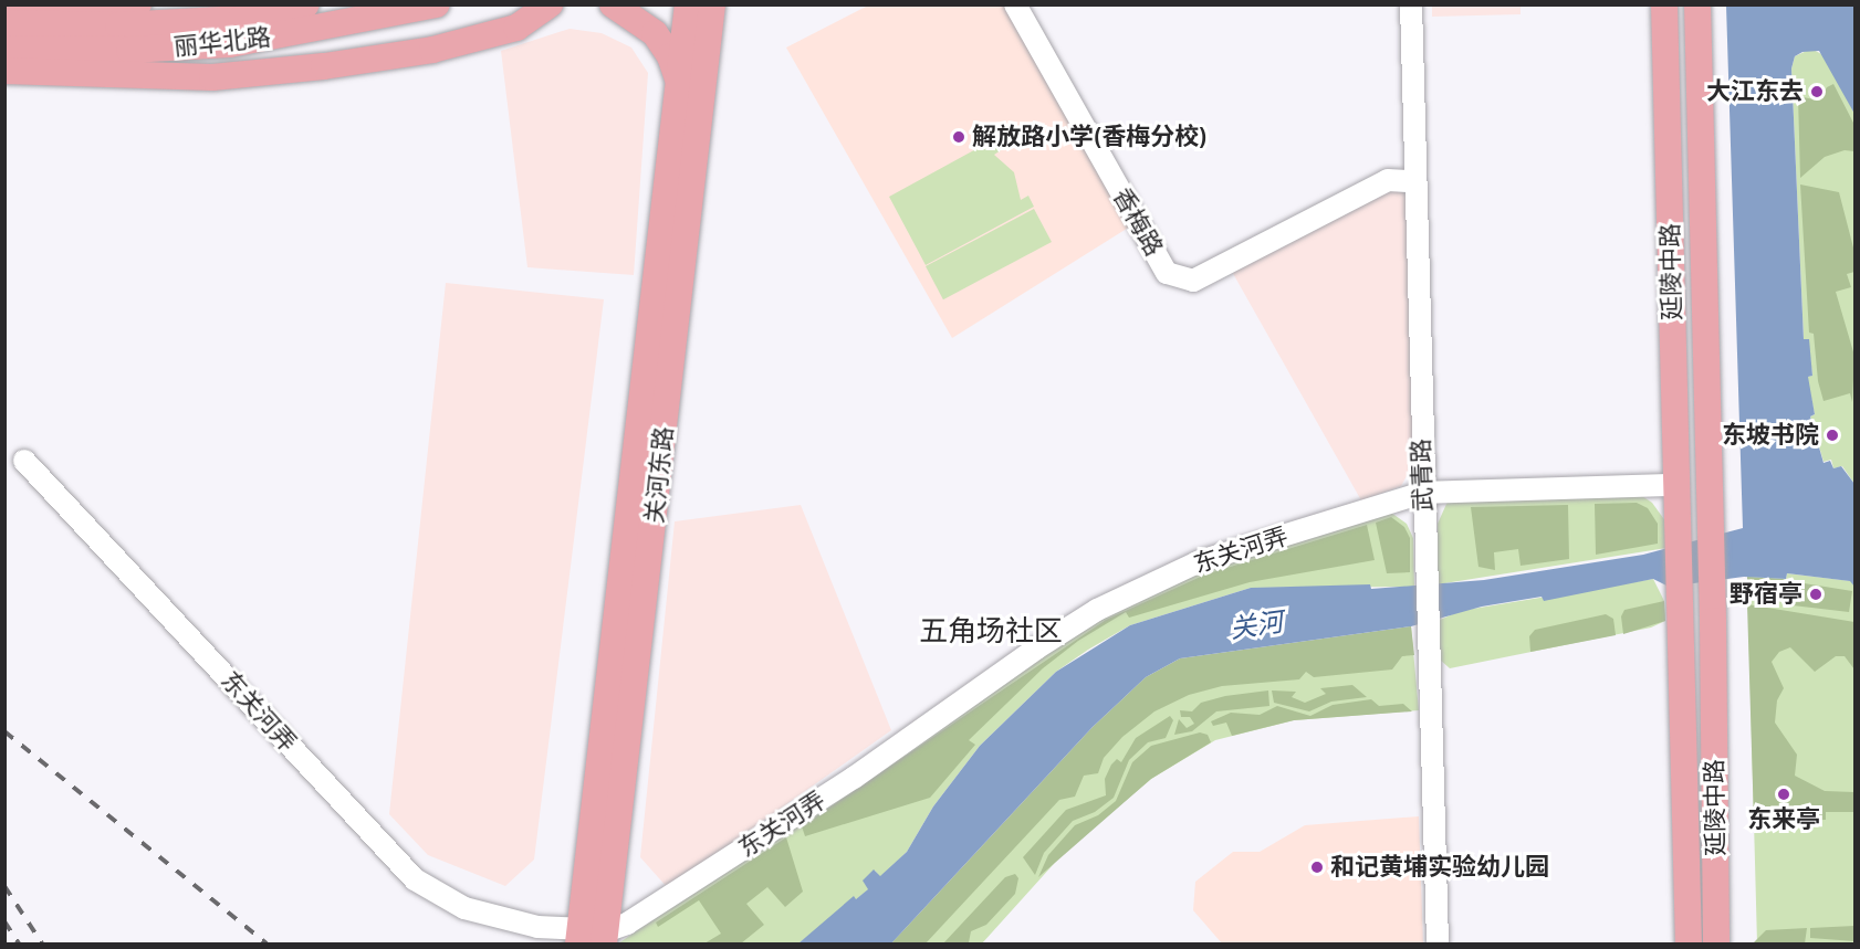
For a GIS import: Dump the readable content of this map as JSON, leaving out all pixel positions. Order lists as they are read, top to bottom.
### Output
{
  "streets": {
    "main road": ["丽华北路", "延陵中路", "关河东路"],
    "street": ["香梅路", "武青路", "东关河弄"]
  },
  "crossings": [
    ["香梅路", "武青路"],
    ["延陵中路", "东关河弄"],
    ["关河东路", "东关河弄"],
    ["武青路", "东关河弄"]
  ],
  "districts": ["五角场社区"],
  "water": ["关河"],
  "places": [
    "大江东去",
    "解放路小学(香梅分校)",
    "东坡书院",
    "野宿亭",
    "东来亭",
    "和记黄埔实验幼儿园"
  ]
}
